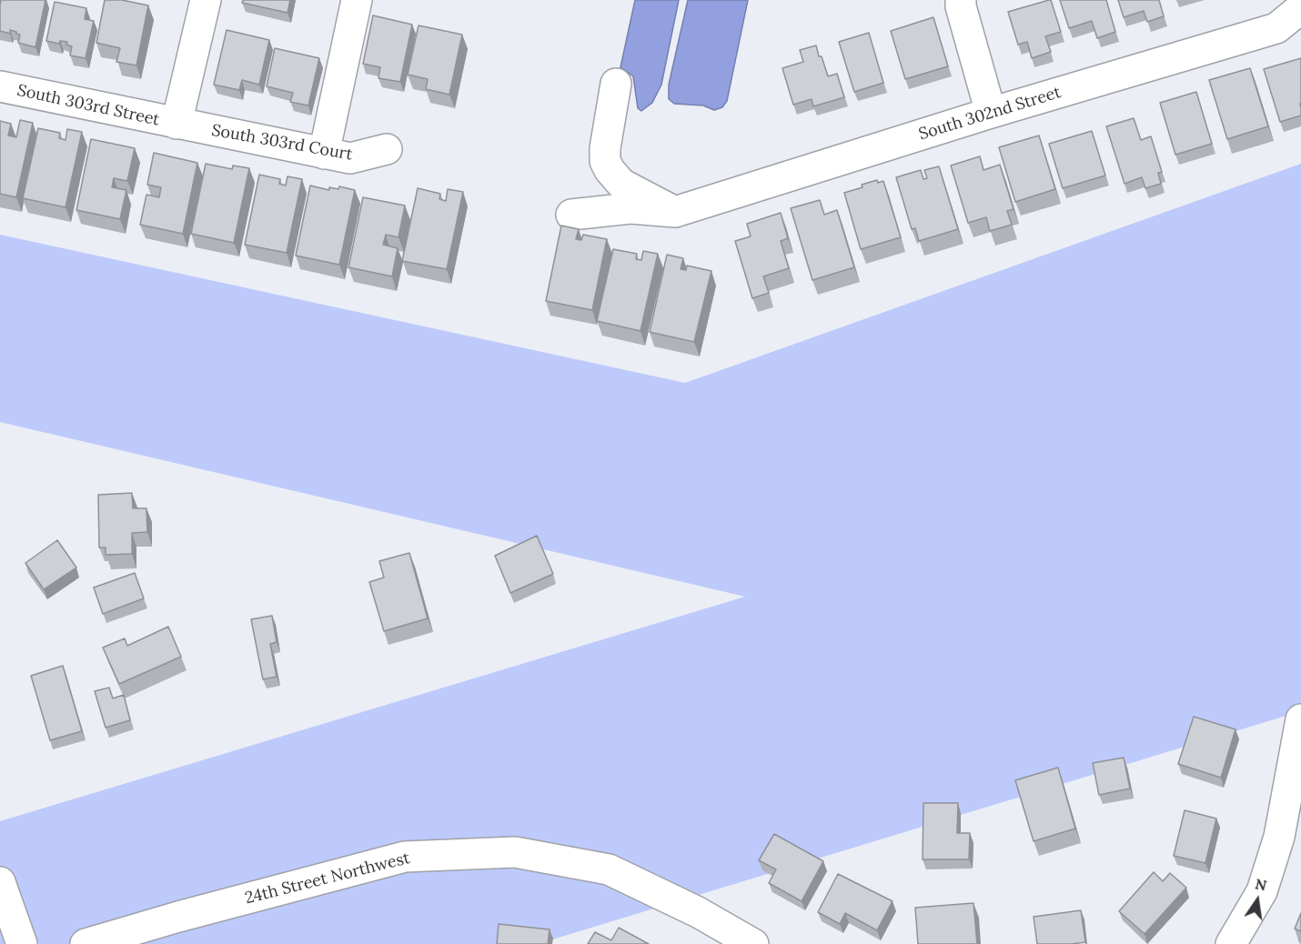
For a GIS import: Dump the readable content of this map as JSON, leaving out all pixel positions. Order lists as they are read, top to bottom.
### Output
{
  "streets": {
    "street": [
      "South 303rd Street",
      "South 302nd Street",
      "South 303rd Court",
      "24th Street Northwest"
    ]
  },
  "crossings": [
    ["South 303rd Street", "South 303rd Court"]
  ],
  "north": "top"
}
